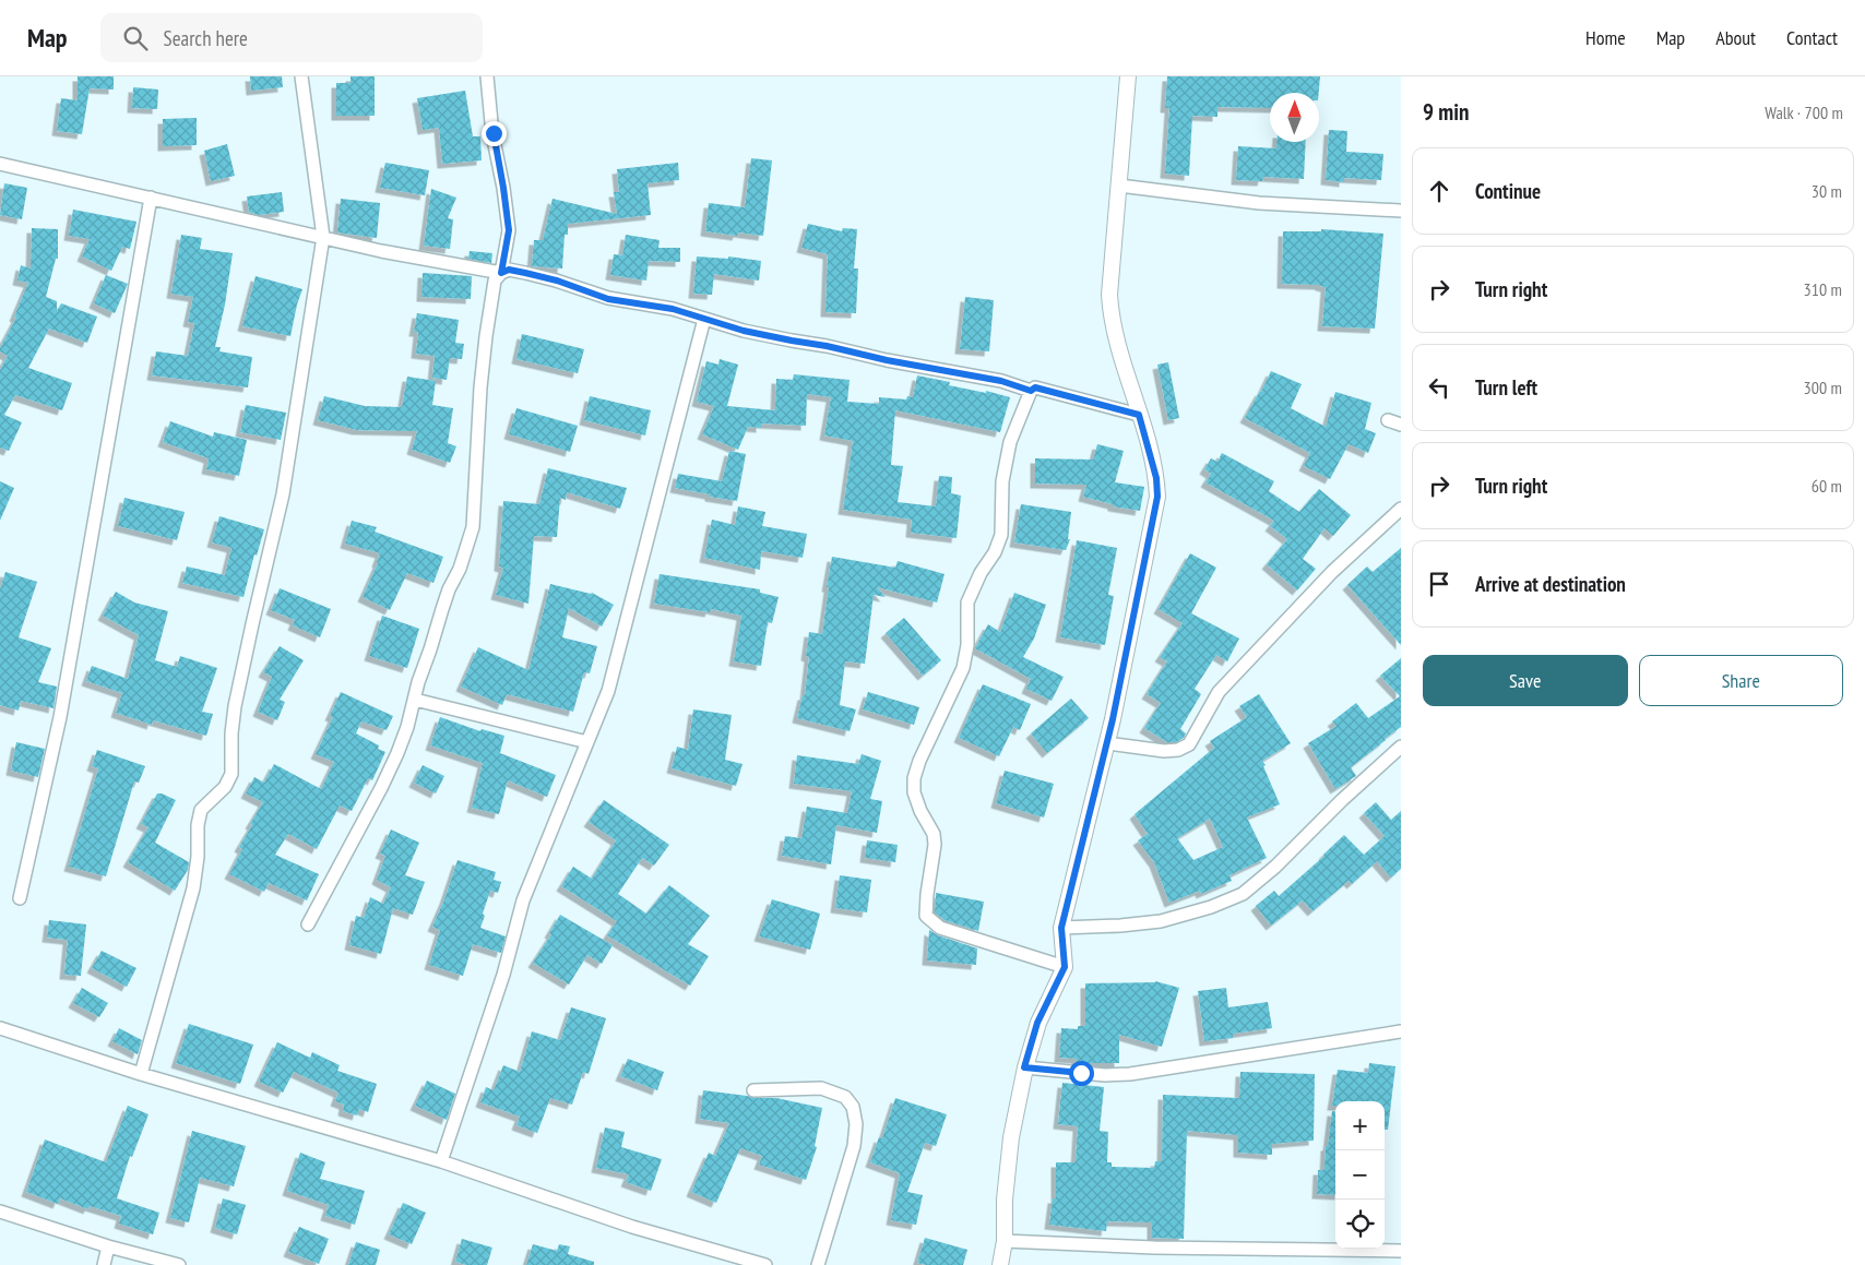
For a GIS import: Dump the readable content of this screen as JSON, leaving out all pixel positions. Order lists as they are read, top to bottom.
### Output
{
  "north": "top",
  "page": {
    "header": "Map",
    "search": "Search here",
    "nav": [
      "Home",
      "Map",
      "About",
      "Contact"
    ],
    "heading": ["9 min", "Walk · 700 m"],
    "list": [
      ["Continue", "30 m"],
      ["Turn right", "310 m"],
      ["Turn left", "300 m"],
      ["Turn right", "60 m"],
      "Arrive at destination"
    ],
    "buttons": ["Save", "Share"],
    "map_buttons": ["+", "−"]
  }
}
